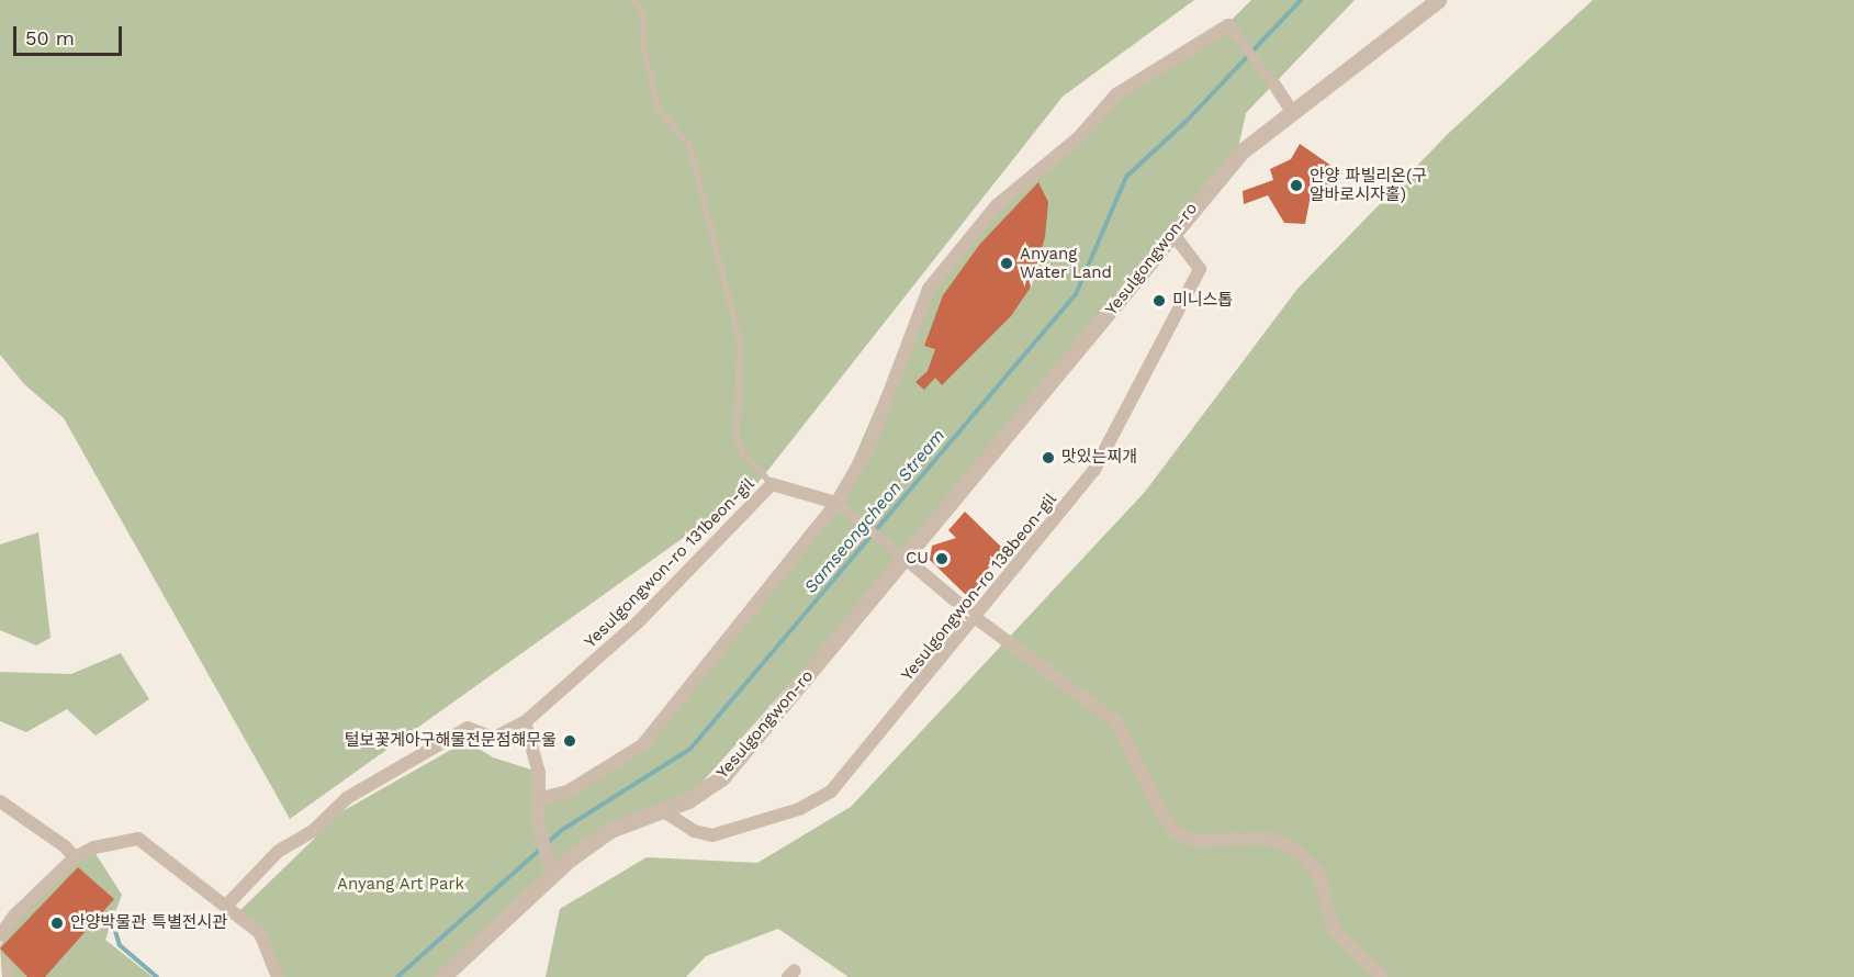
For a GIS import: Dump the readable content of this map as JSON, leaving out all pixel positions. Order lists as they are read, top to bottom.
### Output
{
  "streets": {
    "street": ["Yesulgongwon-ro", "Yesulgongwon-ro 131beon-gil", "Yesulgongwon-ro 138beon-gil"]
  },
  "crossings": [
    ["Yesulgongwon-ro", "Yesulgongwon-ro 138beon-gil"]
  ],
  "water": ["Samseongcheon Stream"],
  "parks": ["Anyang Art Park"],
  "places": [
    "안양 파빌리온(구 알바로시자홀)",
    "Anyang Water Land",
    "미니스톱",
    "맛있는찌개",
    "CU",
    "털보꽃게아구해물전문점해무울",
    "안양박물관 특별전시관"
  ],
  "scale_bar": "50 m"
}
